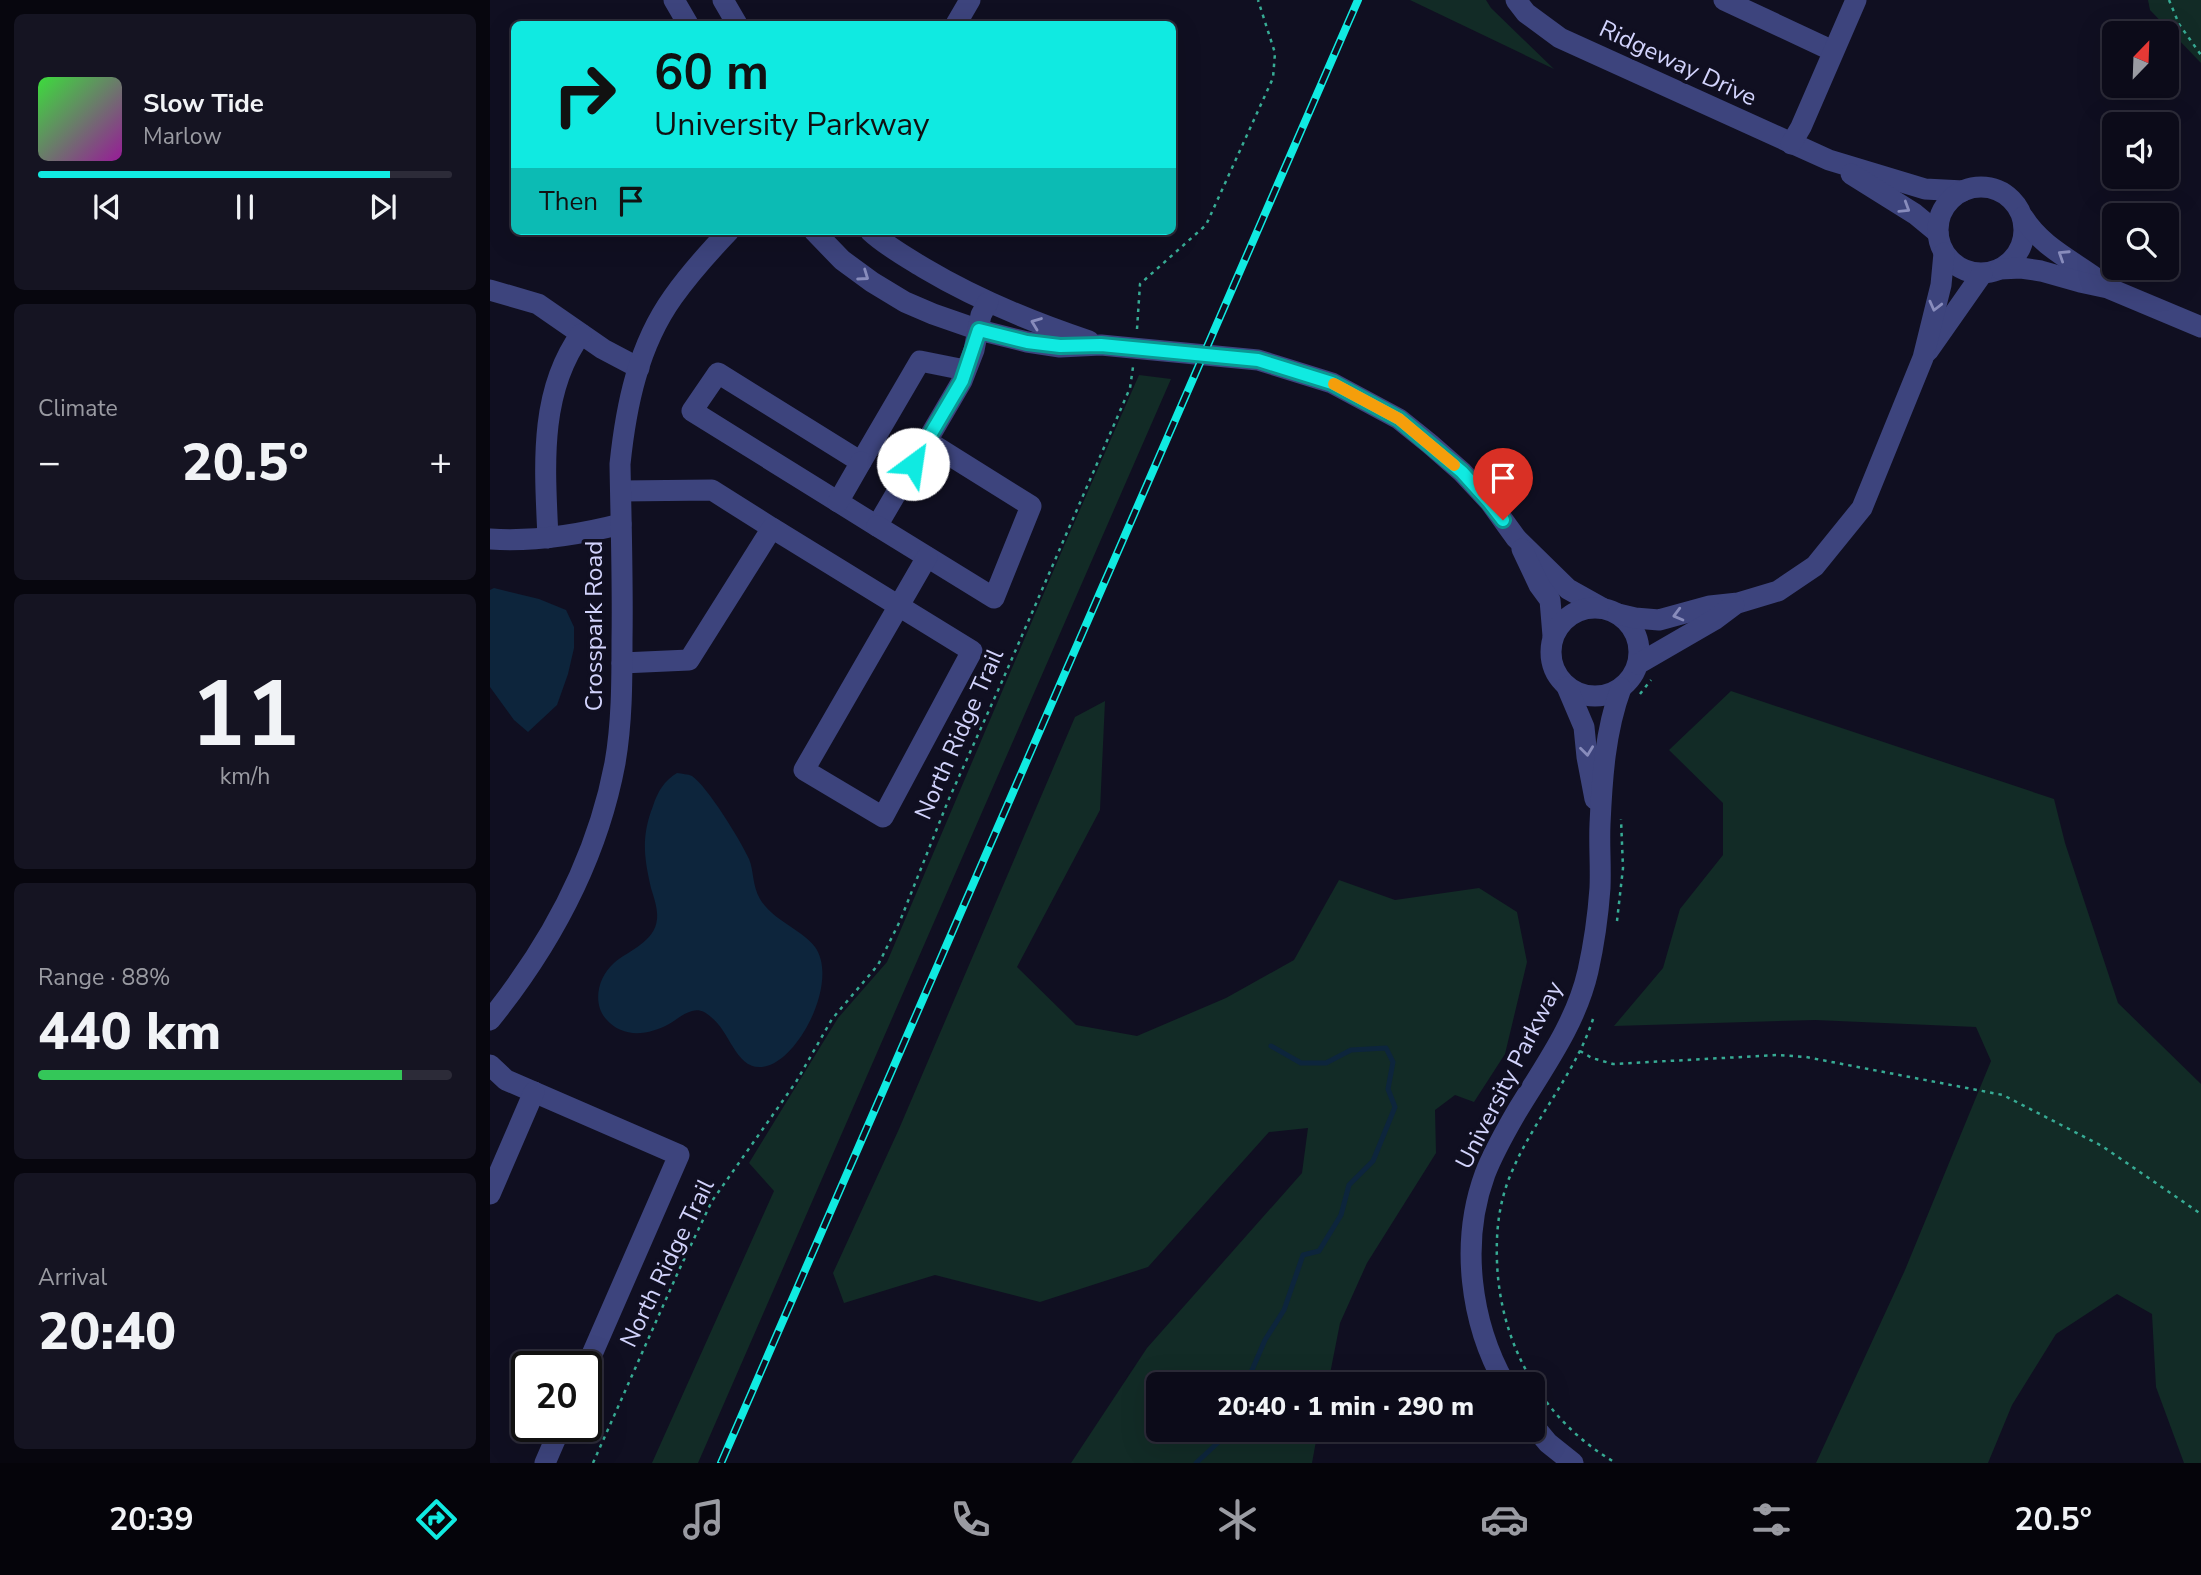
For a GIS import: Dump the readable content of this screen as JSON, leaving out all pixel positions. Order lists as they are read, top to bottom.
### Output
{
  "streets": {
    "street": ["Ridgeway Drive", "Crosspark Road", "University Parkway"],
    "path": ["North Ridge Trail"]
  },
  "north": "top right",
  "page": {
    "turn": ["60 m", "University Parkway"],
    "song": ["Slow Tide", "Marlow"],
    "then": "Then",
    "tile": [
      "Climate",
      ["11", "km/h"],
      ["Range · 88%", "440 km"],
      ["Arrival", "20:40"]
    ],
    "heat": ["−", "20.5°", "+"],
    "limit": "20",
    "trip": "20:40 · 1 min · 290 m",
    "tabs": ["20:39", "20.5°"]
  }
}
